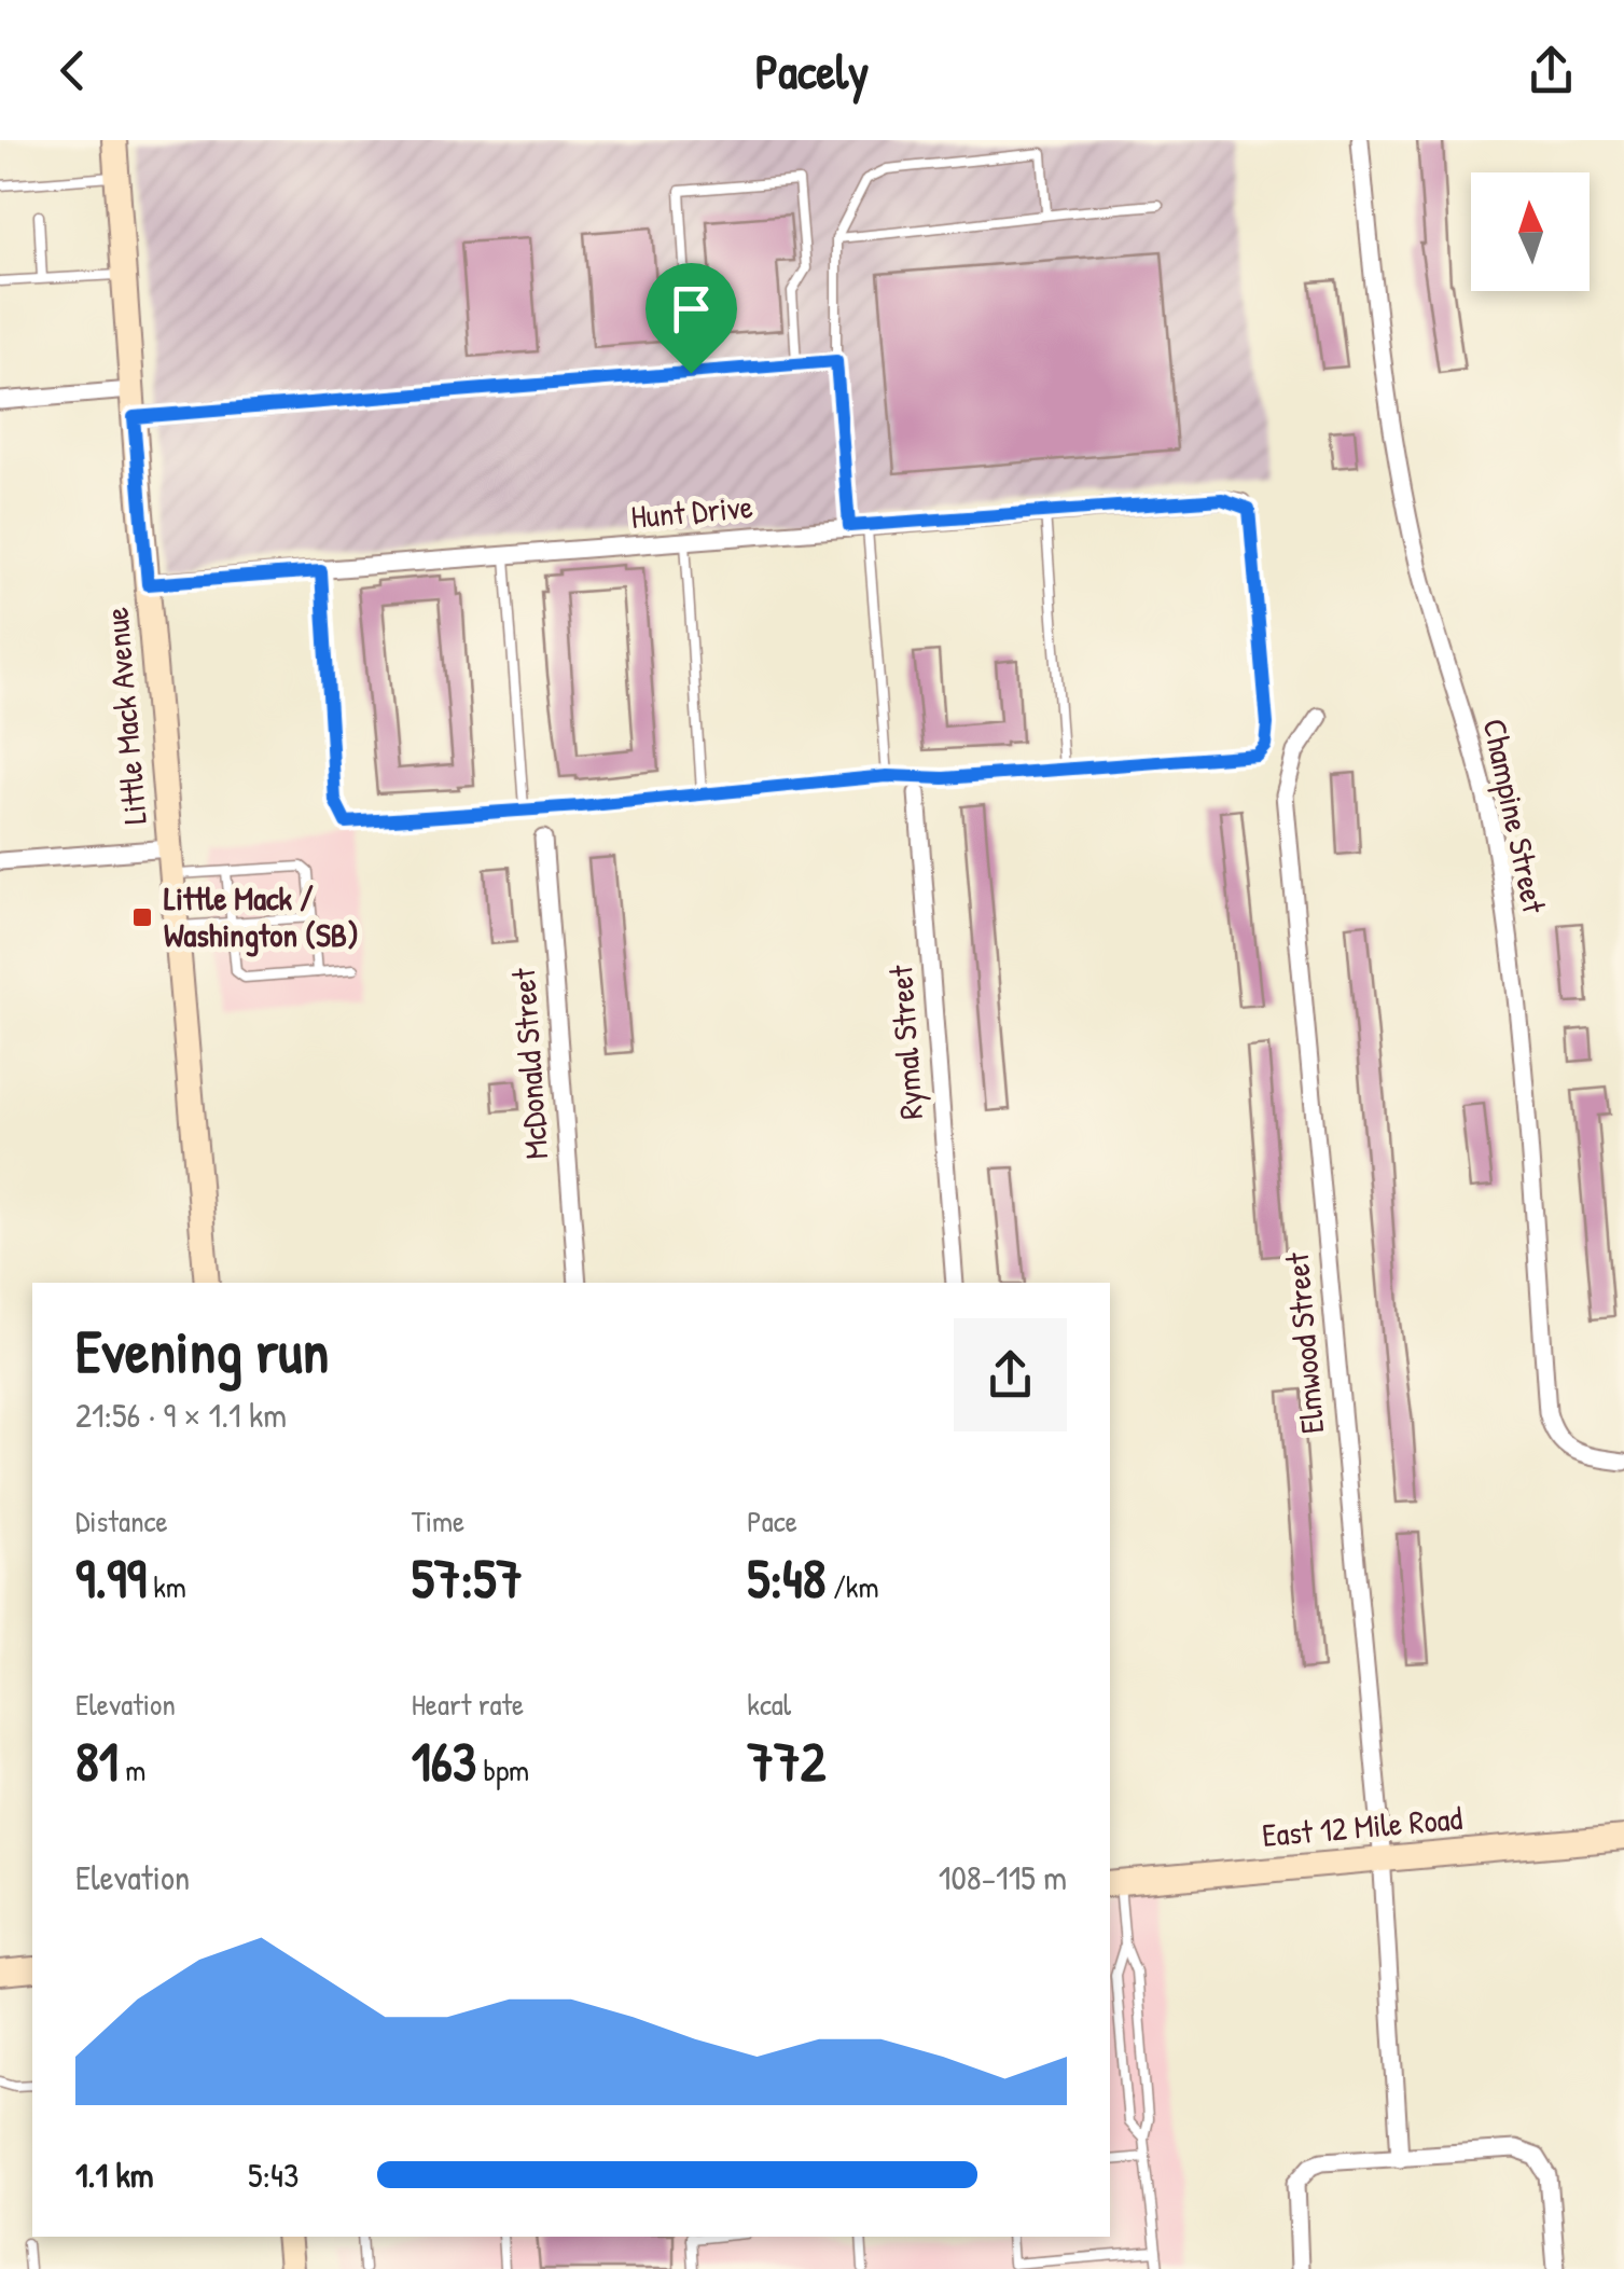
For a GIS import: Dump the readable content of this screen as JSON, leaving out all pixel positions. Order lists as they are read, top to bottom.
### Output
{
  "streets": {
    "main road": ["Little Mack Avenue", "East 12 Mile Road"],
    "street": [
      "Hunt Drive",
      "Champine Street",
      "Rymal Street",
      "McDonald Street",
      "Elmwood Street"
    ]
  },
  "crossings": [
    ["Hunt Drive", "Little Mack Avenue"],
    ["Elmwood Street", "East 12 Mile Road"]
  ],
  "places": {
    "transit": ["Little Mack / Washington (SB)"]
  },
  "north": "top",
  "page": {
    "header": "Pacely",
    "heading": ["Evening run", "21:56 · 9 × 1.1 km"],
    "stats": [
      ["Distance", "9.99 km"],
      ["Time", "57:57"],
      ["Pace", "5:48 /km"],
      ["Elevation", "81 m"],
      ["Heart rate", "163 bpm"],
      ["kcal", "772"]
    ],
    "chart": ["Elevation", "108–115 m"],
    "list": [
      {
        "name": "1.1 km",
        "note": "5:43"
      }
    ]
  }
}
